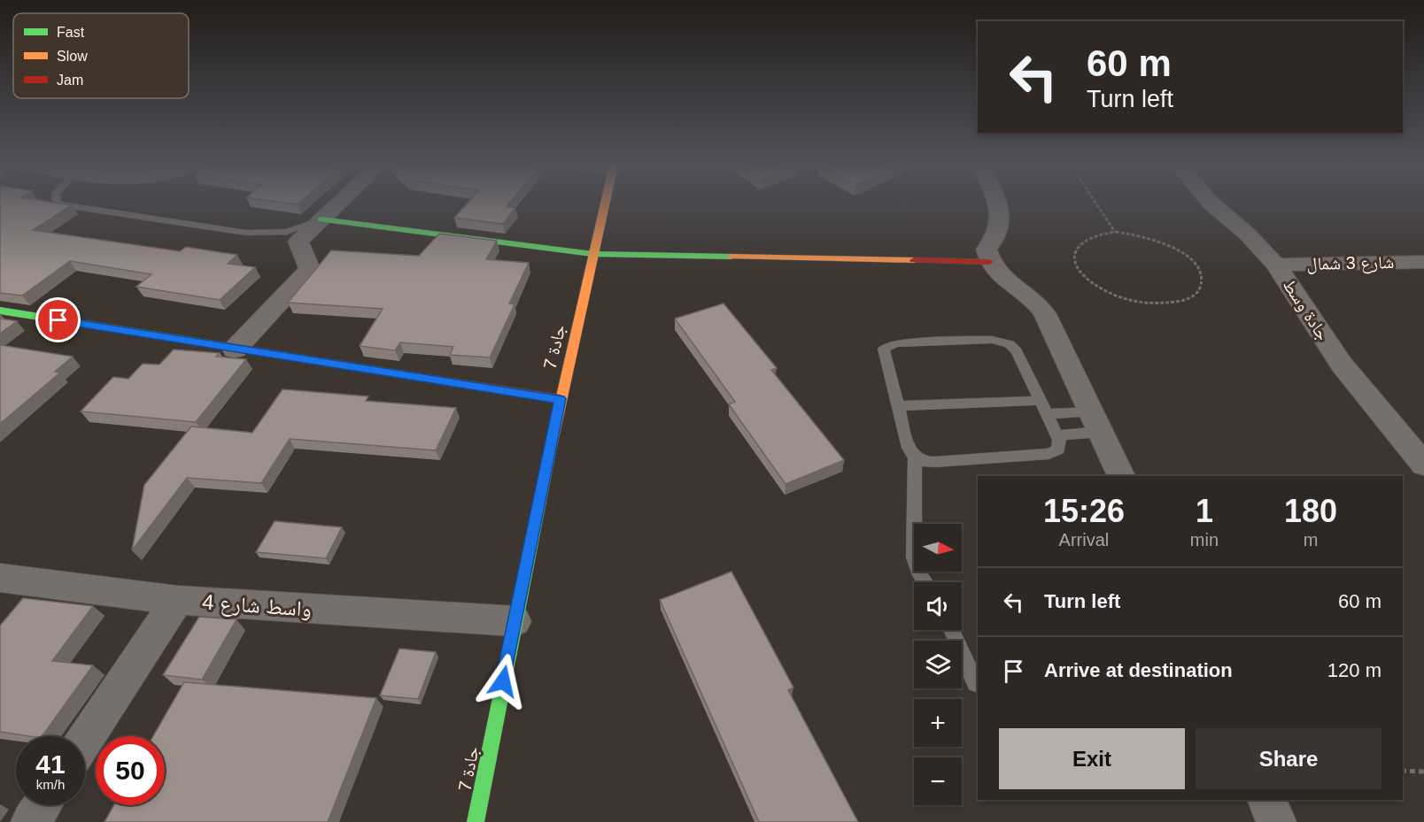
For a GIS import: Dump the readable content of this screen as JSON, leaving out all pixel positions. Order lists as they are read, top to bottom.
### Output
{
  "streets": {
    "street": [
      "شارع 3 شمال",
      "جادة وسط",
      "جادة 7",
      "واسط شارع 4"
    ]
  },
  "crossings": [
    ["شارع 3 شمال", "جادة وسط"],
    ["جادة 7", "واسط شارع 4"]
  ],
  "legend": ["Fast", "Slow", "Jam"],
  "north": "right",
  "page": {
    "turn": ["60 m", "Turn left"],
    "eta": [
      "15:26",
      "Arrival",
      "1",
      "min",
      "180",
      "m"
    ],
    "map_buttons": ["+", "−"],
    "list": [
      {
        "name": "Turn left",
        "value": "60 m"
      },
      {
        "name": "Arrive at destination",
        "value": "120 m"
      }
    ],
    "buttons": ["Exit", "Share"],
    "speed": "41 km/h",
    "limit": "50"
  }
}
